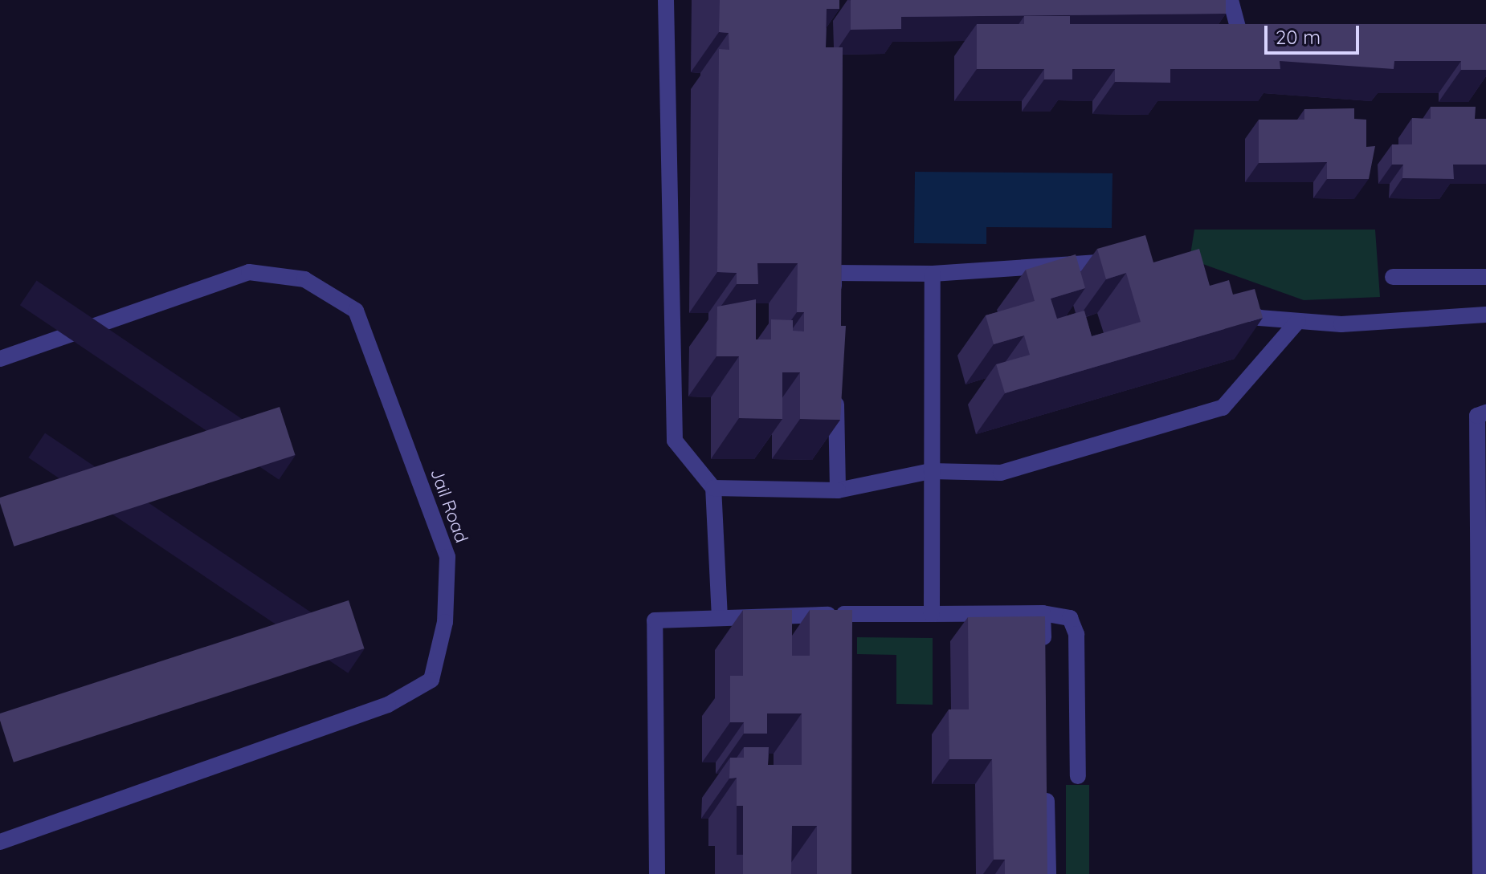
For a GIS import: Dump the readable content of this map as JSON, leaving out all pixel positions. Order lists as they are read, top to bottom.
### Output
{
  "streets": {
    "street": ["Jail Road"]
  },
  "scale_bar": "20 m"
}
